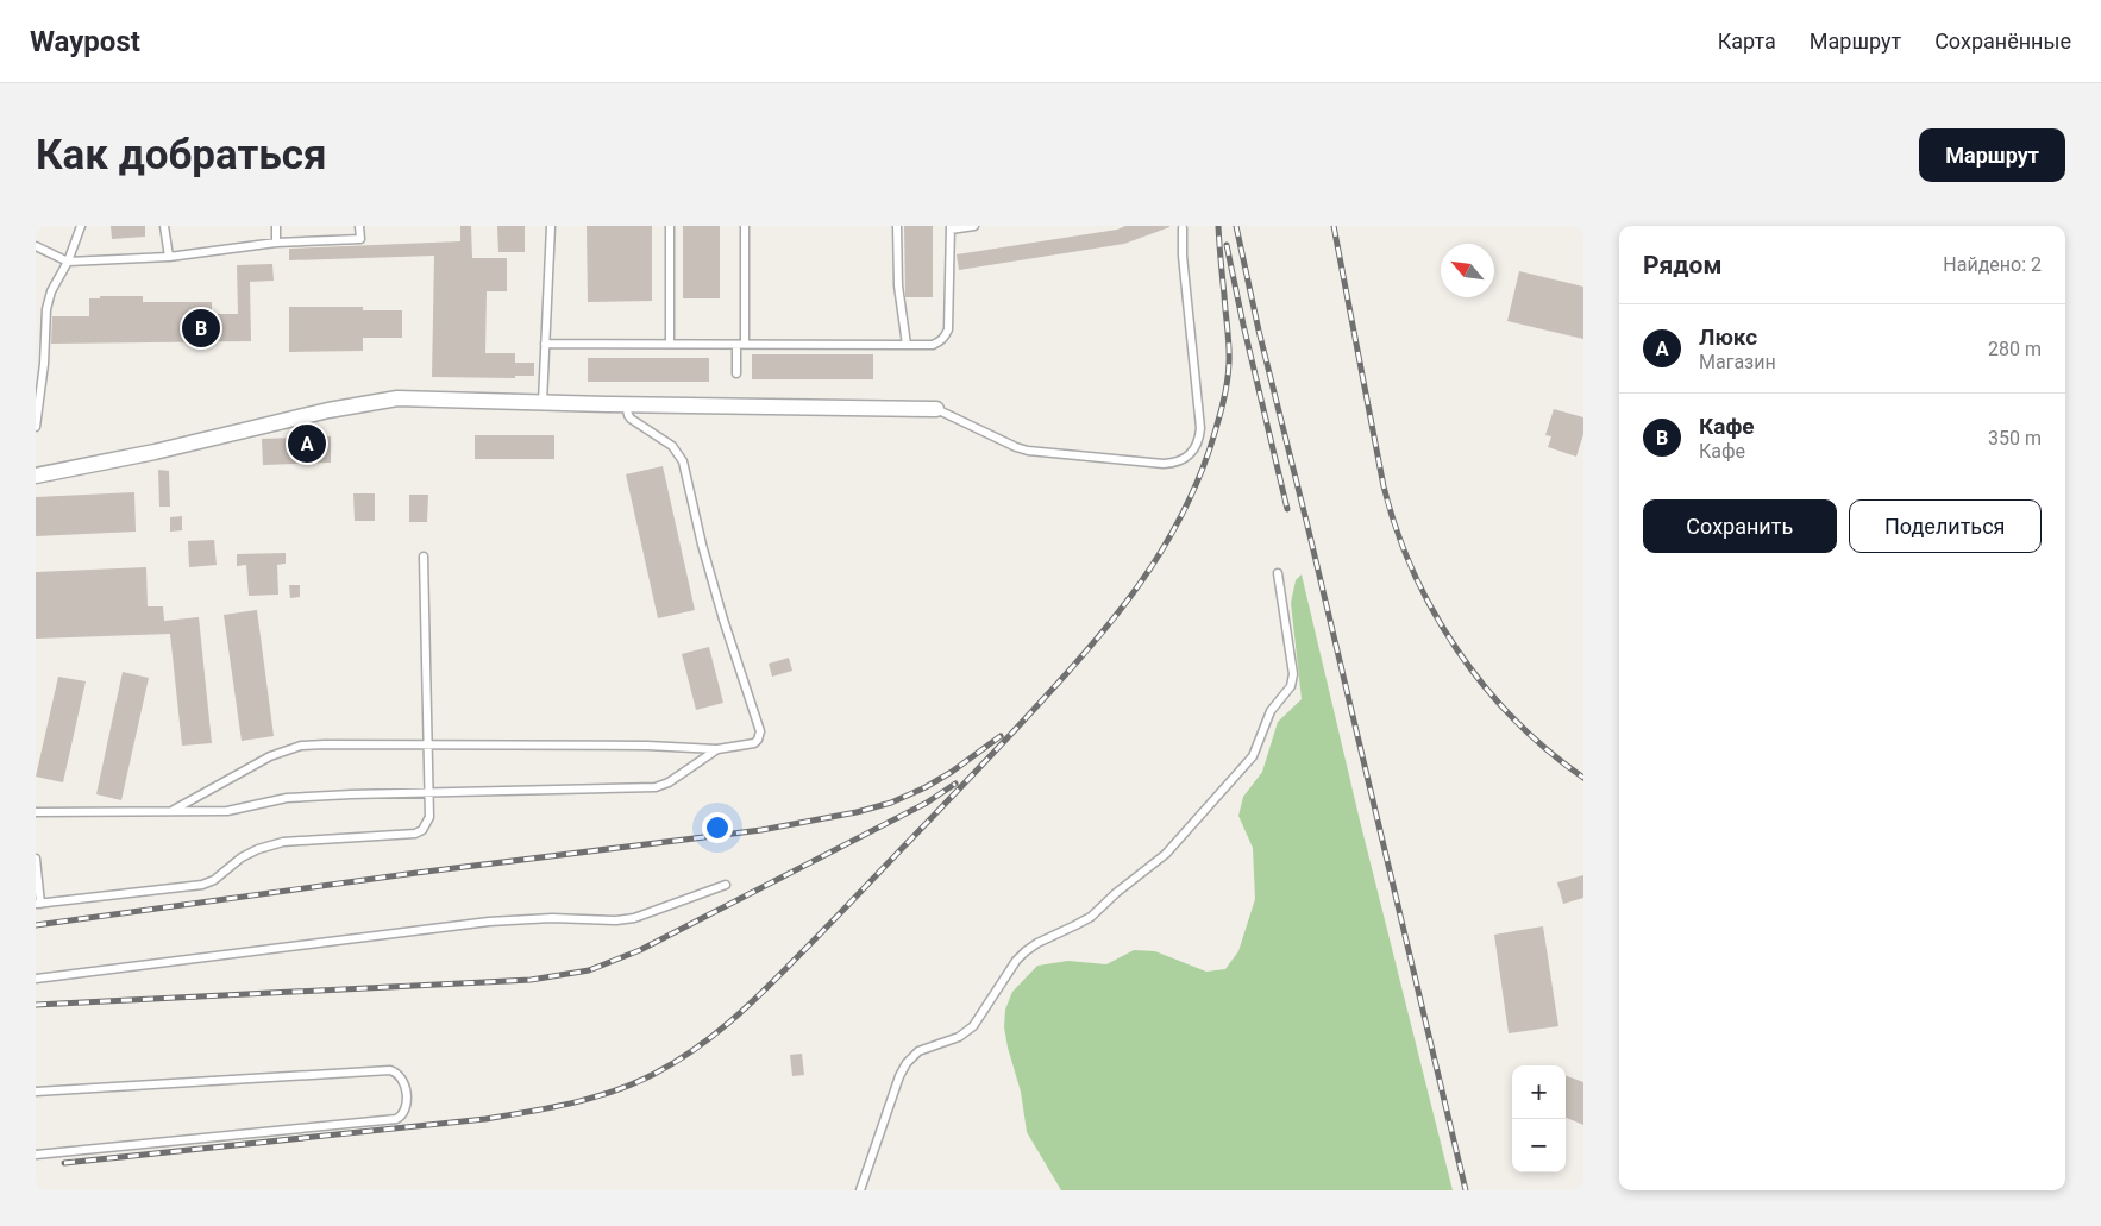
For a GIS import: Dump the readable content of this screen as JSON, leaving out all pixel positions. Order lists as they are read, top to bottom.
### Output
{
  "north": "top left",
  "page": {
    "header": "Waypost",
    "nav": ["Карта", "Маршрут", "Сохранённые"],
    "buttons": [
      "Маршрут",
      ["Сохранить", "Поделиться"]
    ],
    "title": "Как добраться",
    "heading": ["Рядом", "Найдено: 2"],
    "list": [
      {
        "mark": "A",
        "name": "Люкс",
        "note": "Магазин",
        "value": "280 m"
      },
      {
        "mark": "B",
        "name": "Кафе",
        "note": "Кафе",
        "value": "350 m"
      }
    ],
    "pins": ["B", "A"],
    "map_buttons": ["+", "−"]
  }
}
